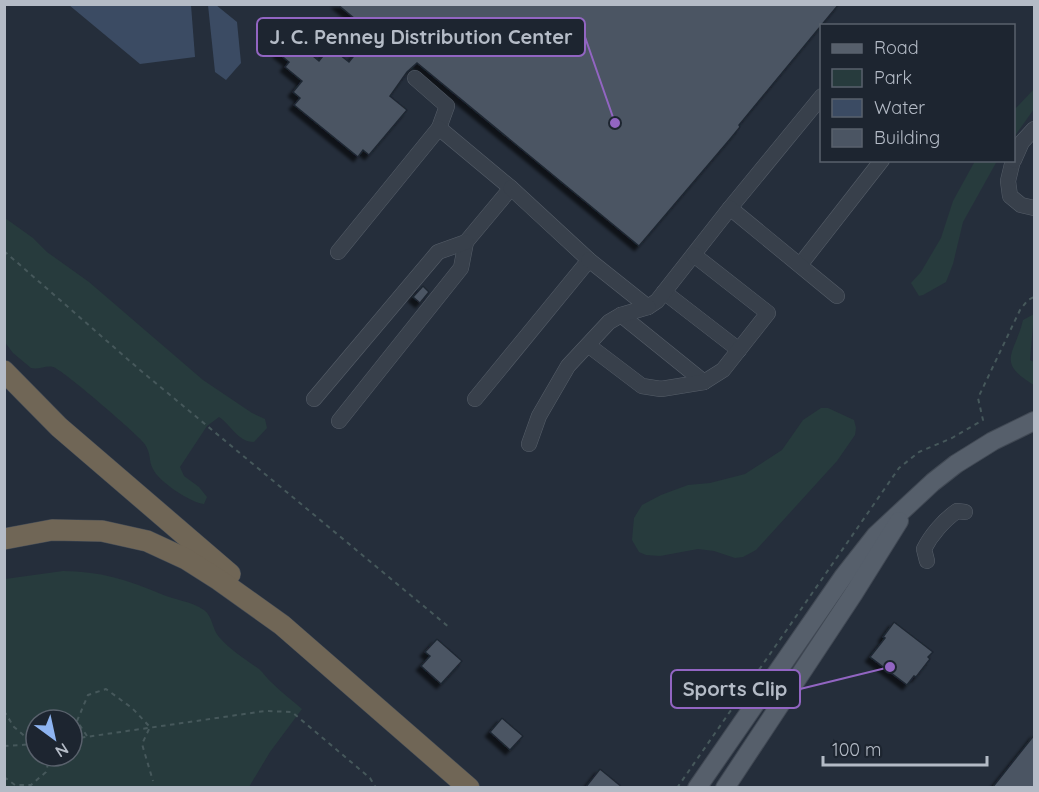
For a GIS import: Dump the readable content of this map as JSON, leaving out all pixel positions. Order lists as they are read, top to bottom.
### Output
{
  "places": ["J. C. Penney Distribution Center", "Sports Clip"],
  "legend": [
    "Road",
    "Park",
    "Water",
    "Building"
  ],
  "scale_bar": "100 m",
  "north": "bottom right"
}
